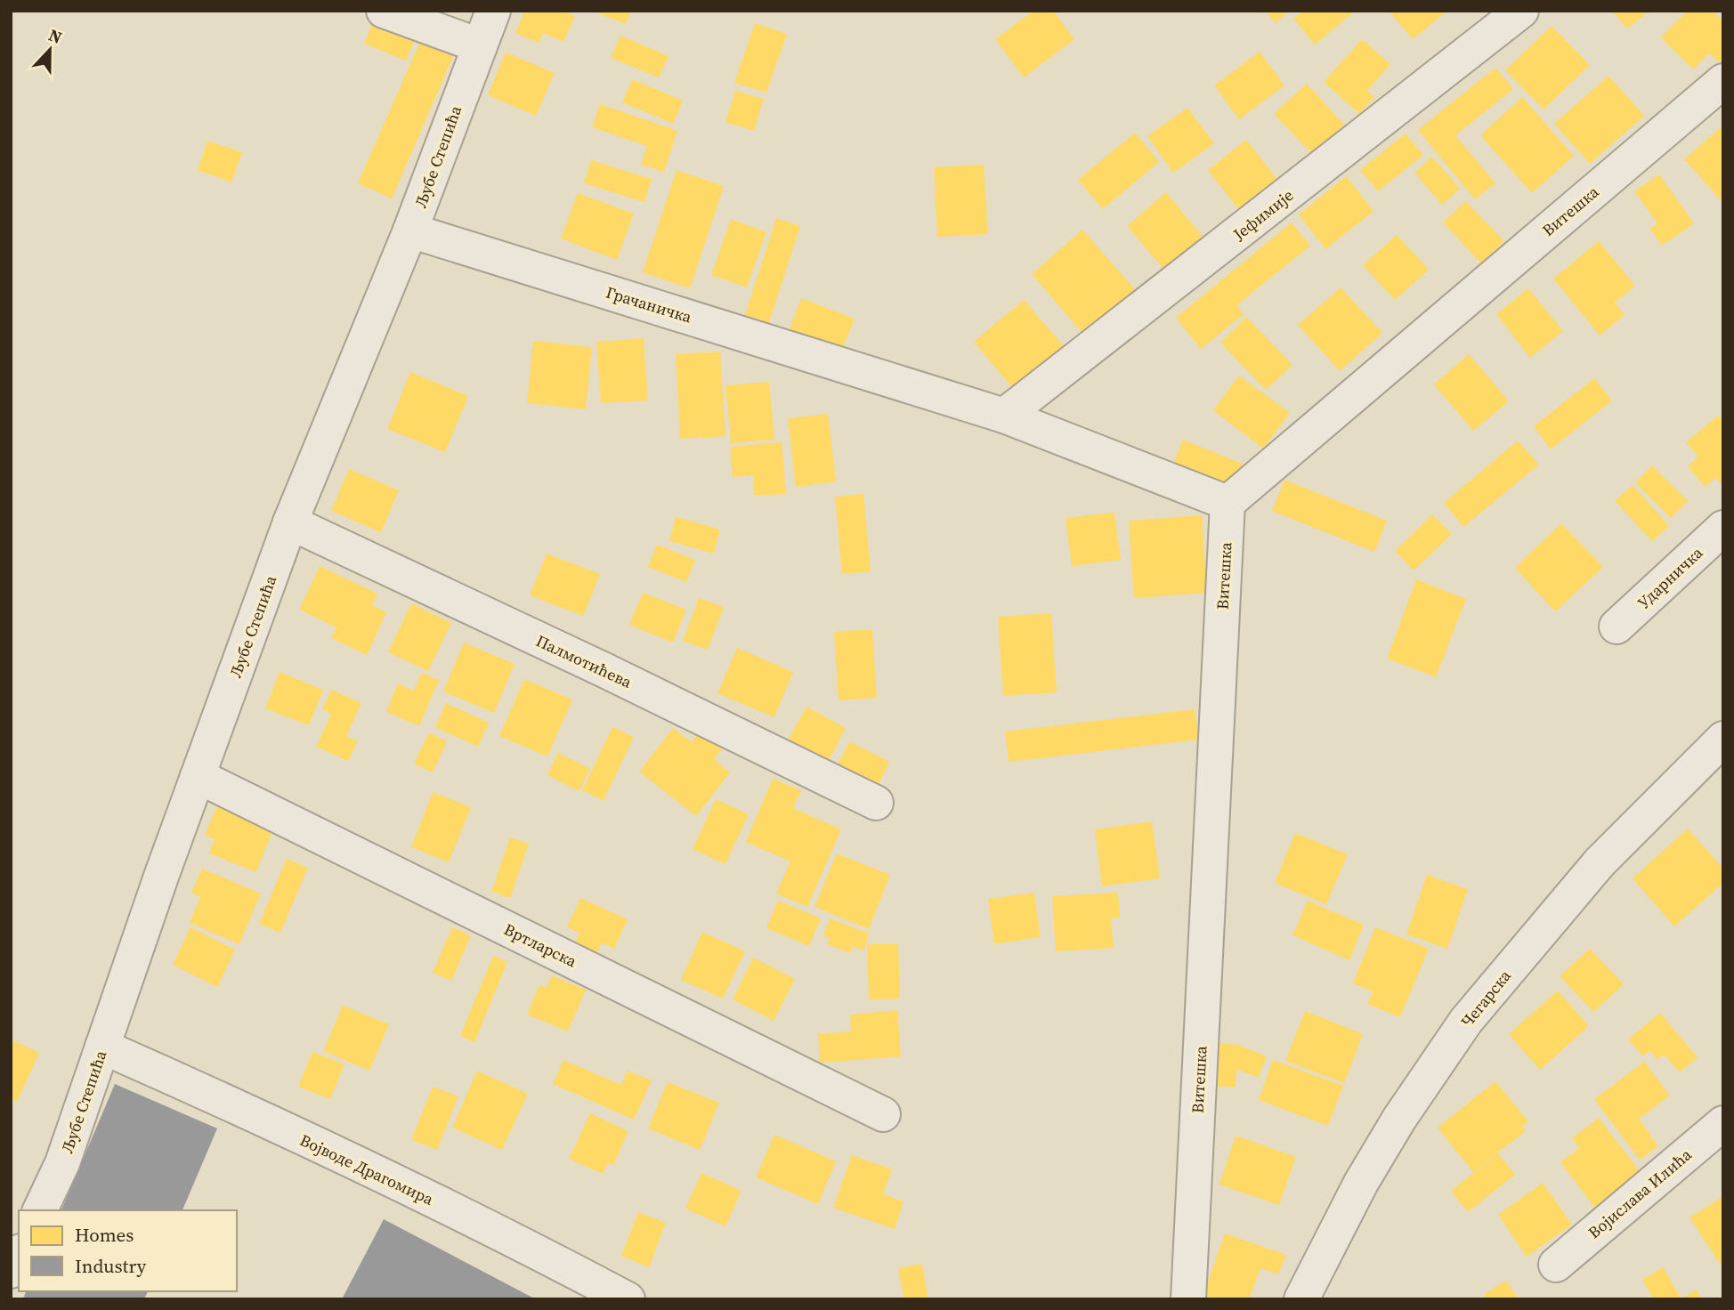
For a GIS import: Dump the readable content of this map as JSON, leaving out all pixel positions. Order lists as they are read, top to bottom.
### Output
{
  "streets": {
    "street": [
      "Љубе Степића",
      "Витешка",
      "Јефимије",
      "Грачаничка",
      "Ударничка",
      "Палмотићева",
      "Вртларска",
      "Чегарска",
      "Војводе Драгомира",
      "Војислава Илића"
    ]
  },
  "crossings": [
    ["Љубе Степића", "Грачаничка"],
    ["Љубе Степића", "Палмотићева"],
    ["Љубе Степића", "Вртларска"],
    ["Љубе Степића", "Војводе Драгомира"],
    ["Јефимије", "Грачаничка"]
  ],
  "legend": ["Homes", "Industry"],
  "north": "top"
}
